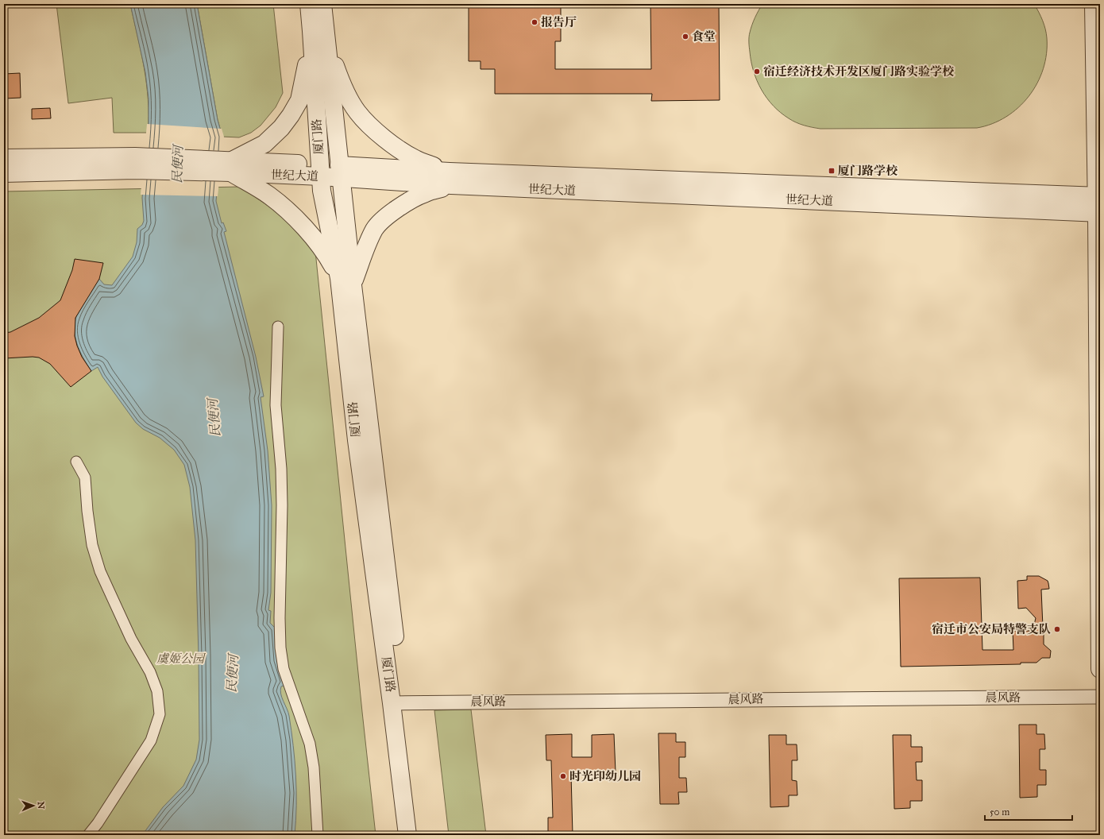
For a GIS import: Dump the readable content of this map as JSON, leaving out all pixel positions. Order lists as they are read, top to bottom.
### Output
{
  "streets": {
    "street": ["厦门路", "世纪大道", "晨风路"]
  },
  "crossings": [
    ["厦门路", "世纪大道"],
    ["厦门路", "晨风路"]
  ],
  "water": ["民便河"],
  "parks": ["虞姬公园"],
  "places": {
    "other": [
      "报告厅",
      "食堂",
      "宿迁经济技术开发区厦门路实验学校",
      "宿迁市公安局特警支队",
      "时光印幼儿园"
    ],
    "transit": ["厦门路学校"]
  },
  "scale_bar": "50 m",
  "north": "right"
}
